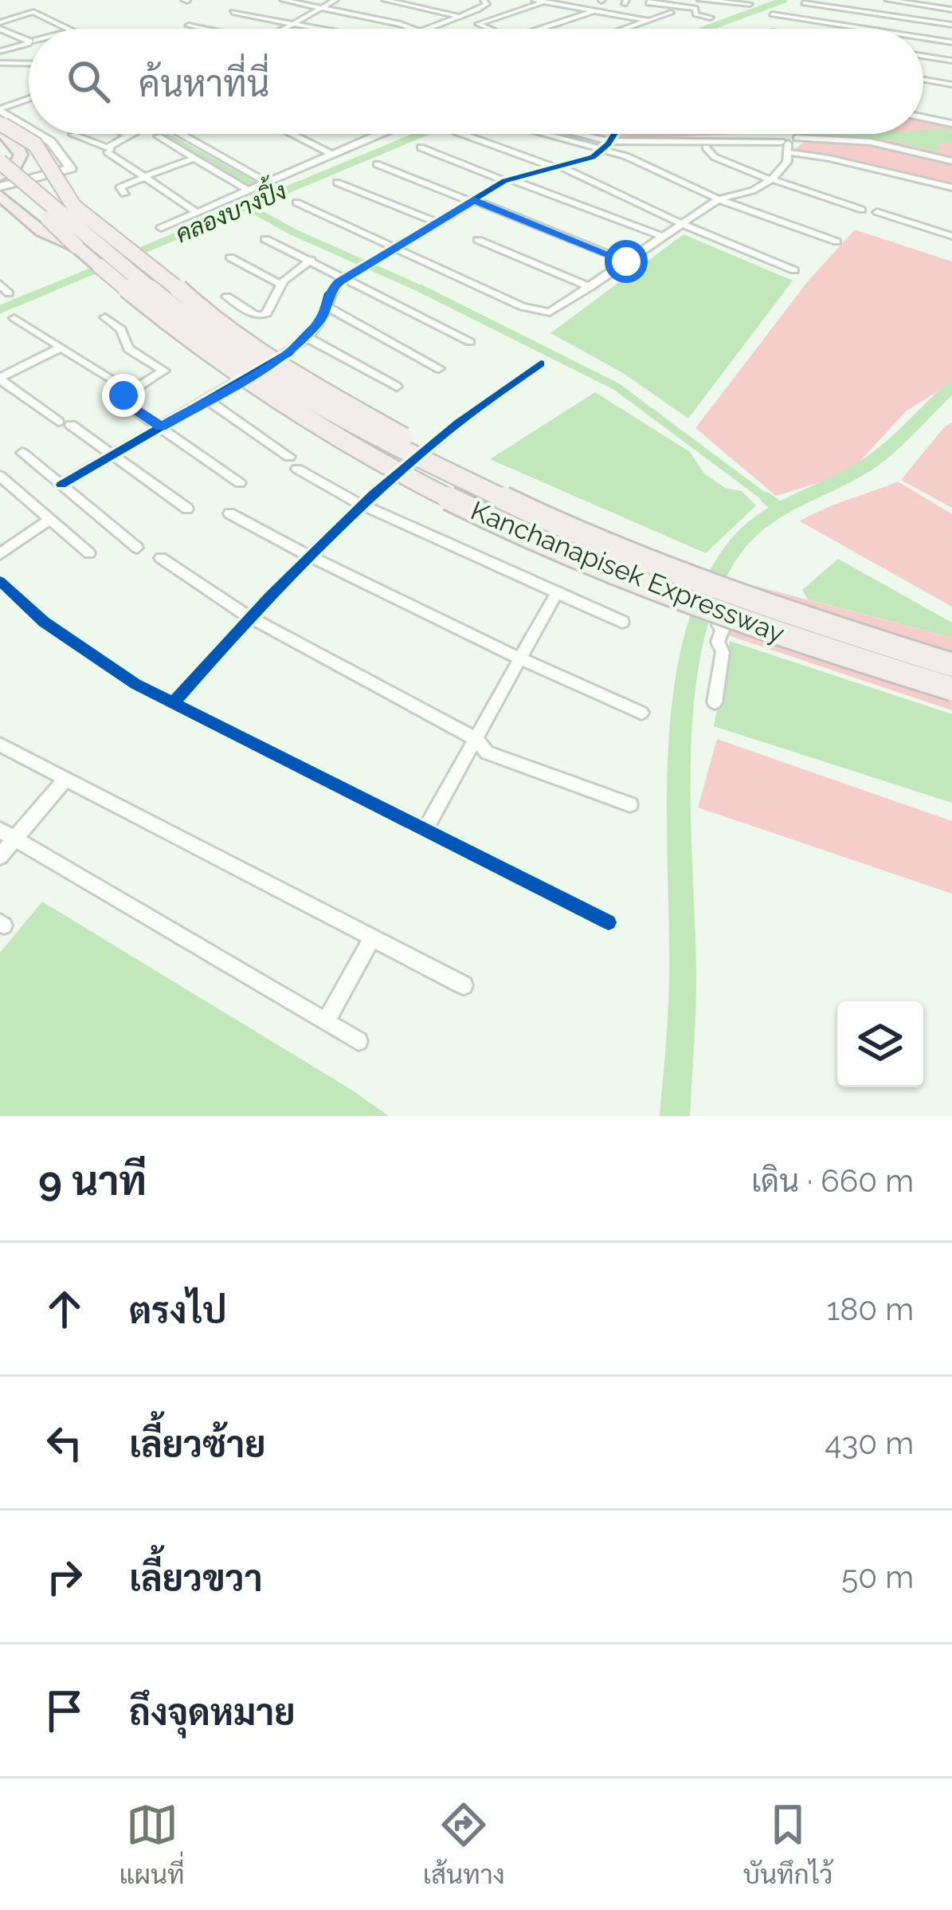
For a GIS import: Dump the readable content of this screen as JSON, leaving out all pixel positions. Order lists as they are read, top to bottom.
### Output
{
  "streets": {
    "highway": ["Kanchanapisek Expressway"]
  },
  "water": ["คลองบางปิ้ง"],
  "page": {
    "search": "ค้นหาที่นี่",
    "heading": ["9 นาที", "เดิน · 660 m"],
    "list": [
      ["ตรงไป", "180 m"],
      ["เลี้ยวซ้าย", "430 m"],
      ["เลี้ยวขวา", "50 m"],
      "ถึงจุดหมาย"
    ],
    "nav": ["แผนที่", "เส้นทาง", "บันทึกไว้"]
  }
}
